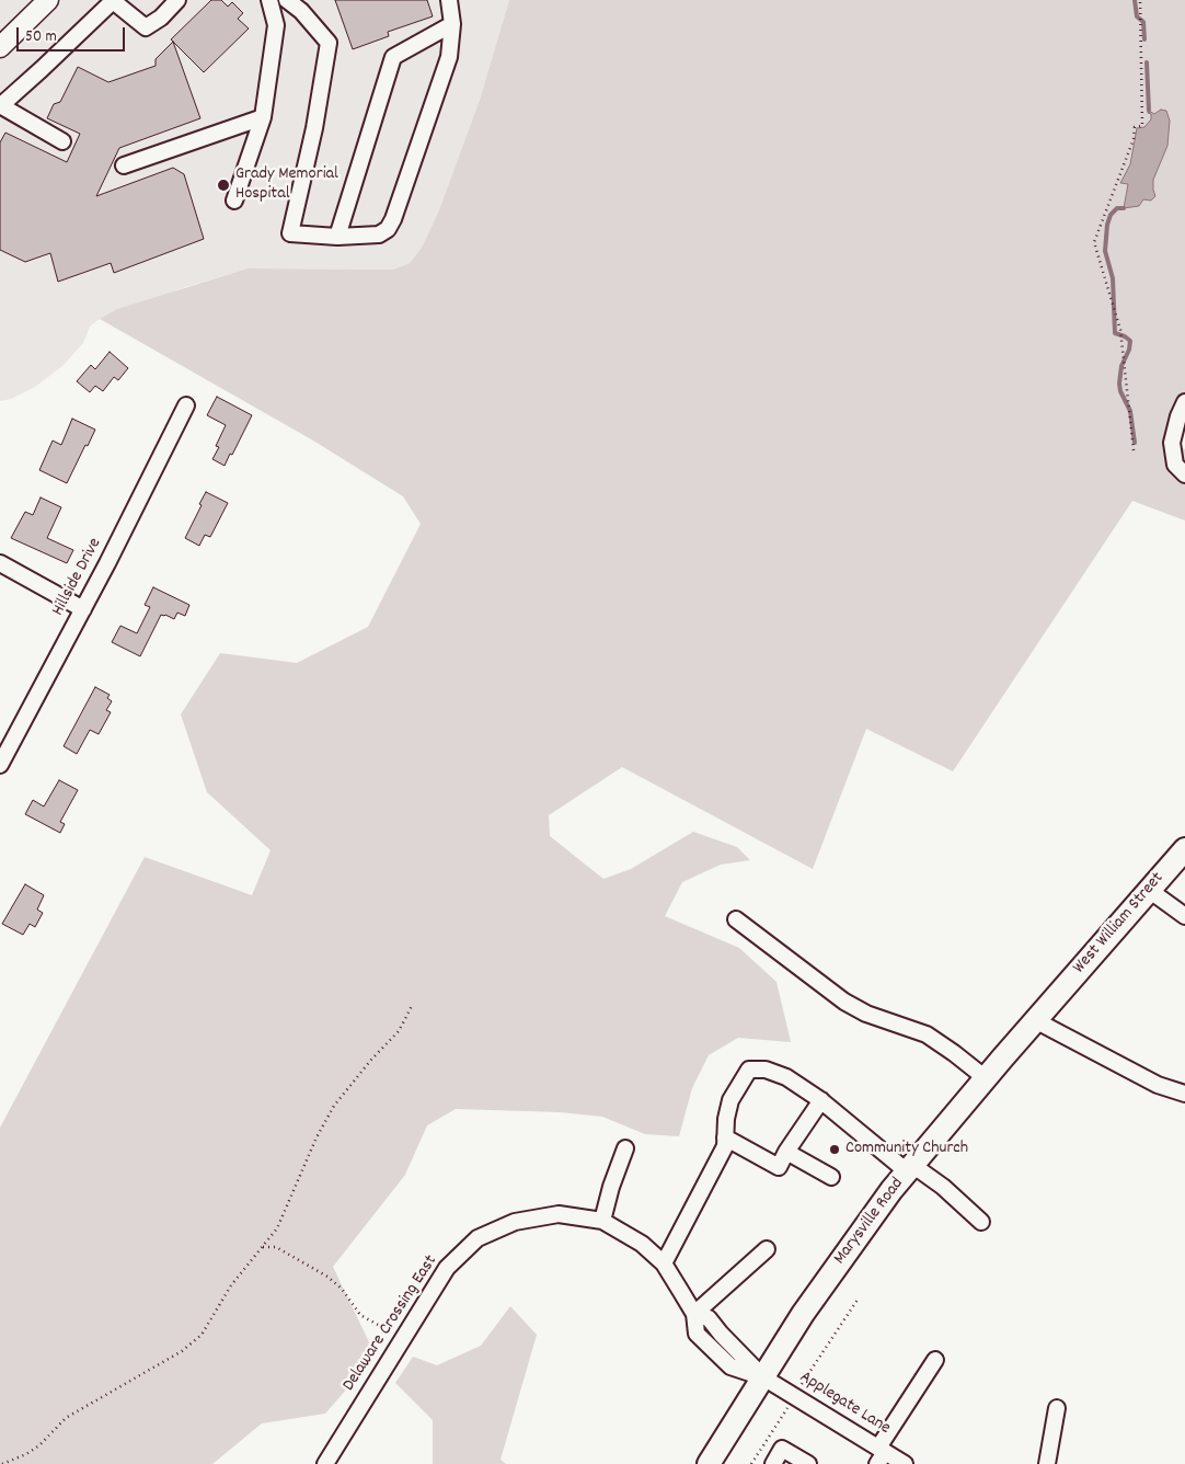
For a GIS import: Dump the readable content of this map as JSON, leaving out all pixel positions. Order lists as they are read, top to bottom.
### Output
{
  "streets": {
    "highway": ["West William Street", "Marysville Road"],
    "street": ["Hillside Drive", "Delaware Crossing East", "Applegate Lane"]
  },
  "crossings": [
    ["West William Street", "Marysville Road"],
    ["Marysville Road", "Delaware Crossing East"],
    ["Marysville Road", "Applegate Lane"],
    ["Delaware Crossing East", "Applegate Lane"]
  ],
  "places": ["Grady Memorial Hospital", "Community Church"],
  "scale_bar": "50 m"
}
